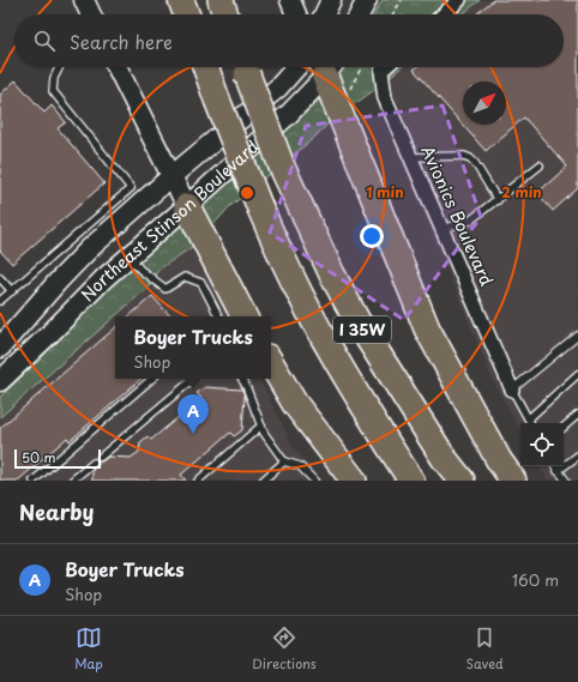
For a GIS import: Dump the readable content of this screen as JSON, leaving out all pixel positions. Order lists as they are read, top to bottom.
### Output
{
  "streets": {
    "highway": ["I 35W"],
    "main road": ["Northeast Stinson Boulevard"],
    "street": ["Avionics Boulevard"]
  },
  "scale_bar": "50 m",
  "north": "top right",
  "page": {
    "search": "Search here",
    "popup": ["Boyer Trucks", "Shop"],
    "pins": "A",
    "scale": "50 m",
    "heading": "Nearby",
    "list": [
      {
        "mark": "A",
        "name": "Boyer Trucks",
        "note": "Shop",
        "value": "160 m"
      }
    ],
    "nav": ["Map", "Directions", "Saved"]
  },
  "rings": ["1 min", "2 min"]
}
